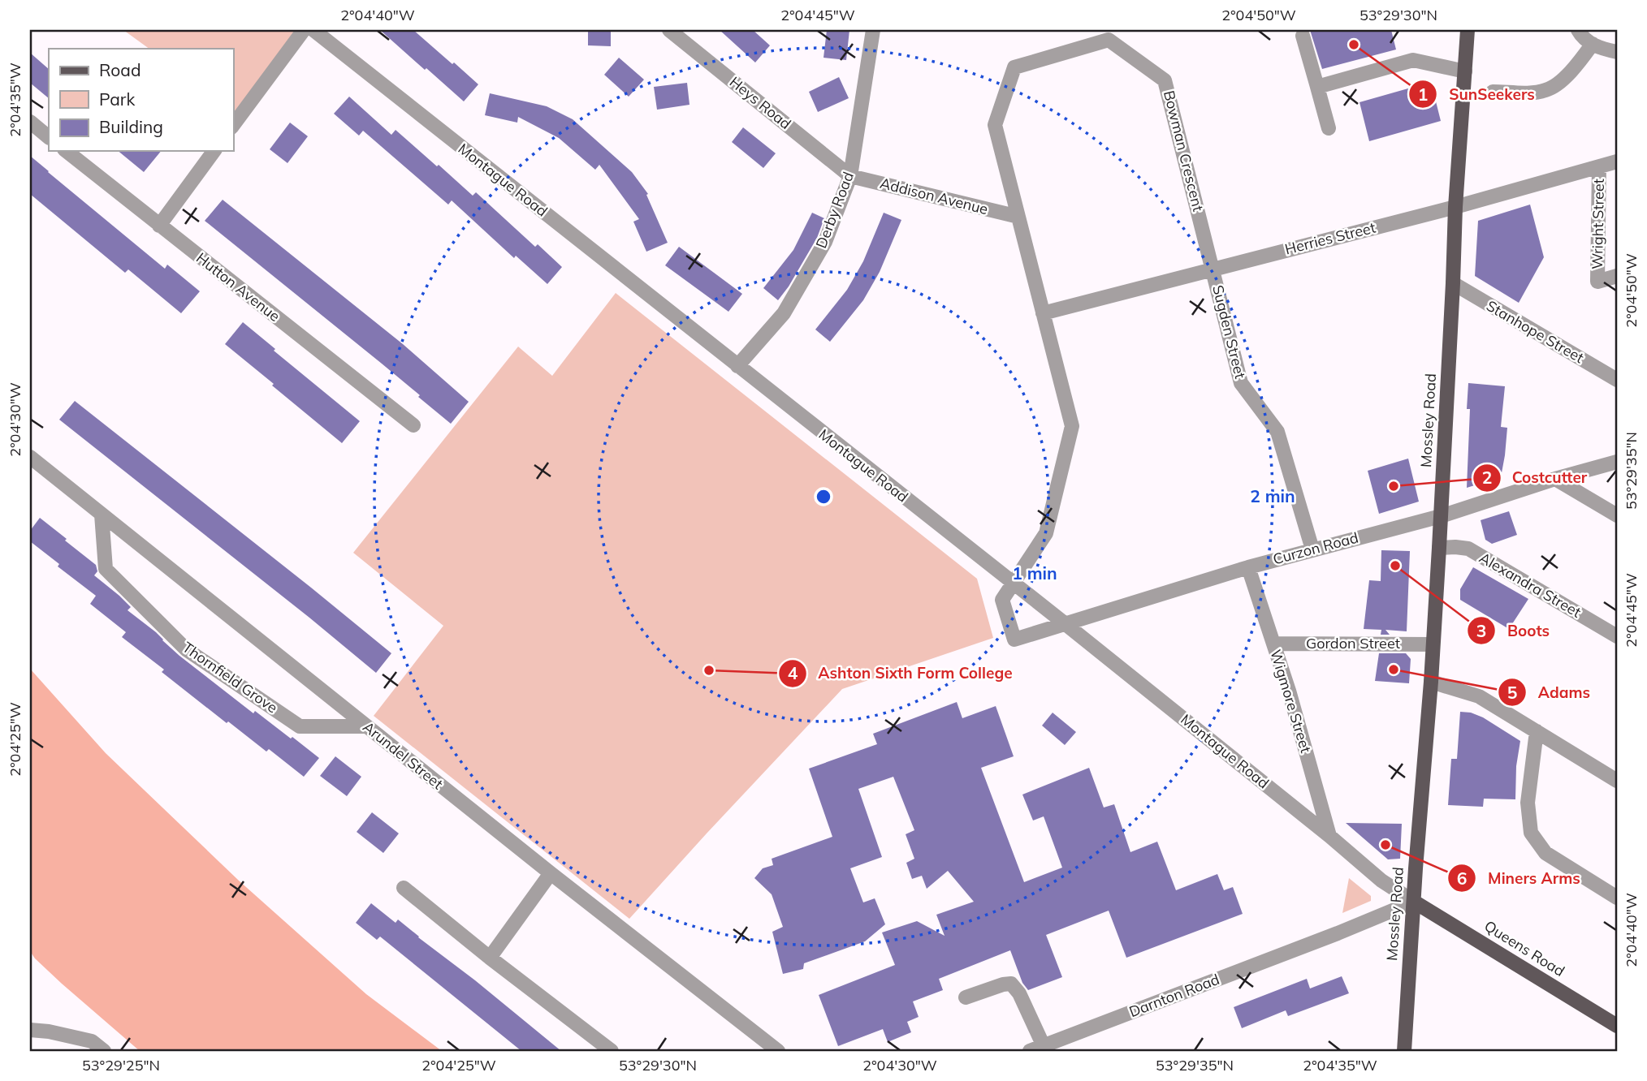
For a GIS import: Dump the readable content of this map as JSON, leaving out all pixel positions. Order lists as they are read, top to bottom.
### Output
{
  "streets": {
    "main road": ["Mossley Road", "Queens Road"],
    "street": [
      "Heys Road",
      "Bowman Crescent",
      "Montague Road",
      "Addison Avenue",
      "Derby Road",
      "Wright Street",
      "Herries Street",
      "Hutton Avenue",
      "Sugden Street",
      "Stanhope Street",
      "Curzon Road",
      "Alexandra Street",
      "Gordon Street",
      "Thornfield Grove",
      "Wigmore Street",
      "Arundel Street",
      "Darnton Road"
    ]
  },
  "crossings": [
    ["Heys Road", "Addison Avenue"],
    ["Heys Road", "Derby Road"],
    ["Bowman Crescent", "Montague Road"],
    ["Bowman Crescent", "Addison Avenue"],
    ["Bowman Crescent", "Herries Street"],
    ["Bowman Crescent", "Sugden Street"],
    ["Bowman Crescent", "Curzon Road"],
    ["Montague Road", "Derby Road"],
    ["Montague Road", "Mossley Road"],
    ["Montague Road", "Curzon Road"],
    ["Montague Road", "Wigmore Street"],
    ["Montague Road", "Queens Road"],
    ["Montague Road", "Darnton Road"],
    ["Addison Avenue", "Derby Road"],
    ["Wright Street", "Herries Street"],
    ["Herries Street", "Sugden Street"],
    ["Herries Street", "Mossley Road"],
    ["Sugden Street", "Curzon Road"],
    ["Stanhope Street", "Mossley Road"],
    ["Mossley Road", "Curzon Road"],
    ["Mossley Road", "Alexandra Street"],
    ["Mossley Road", "Gordon Street"],
    ["Mossley Road", "Queens Road"],
    ["Mossley Road", "Darnton Road"],
    ["Curzon Road", "Wigmore Street"],
    ["Gordon Street", "Wigmore Street"],
    ["Thornfield Grove", "Arundel Street"],
    ["Queens Road", "Darnton Road"]
  ],
  "places": [
    "SunSeekers",
    "Costcutter",
    "Boots",
    "Adams",
    "Ashton Sixth Form College",
    "Miners Arms"
  ],
  "legend": ["Road", "Park", "Building"],
  "coordinates": [
    "2°04'40\"W",
    "2°04'45\"W",
    "2°04'50\"W",
    "53°29'30\"N",
    "2°04'35\"W",
    "2°04'30\"W",
    "53°29'35\"N",
    "2°04'25\"W",
    "53°29'25\"N"
  ],
  "rings": ["2 min", "1 min"]
}
